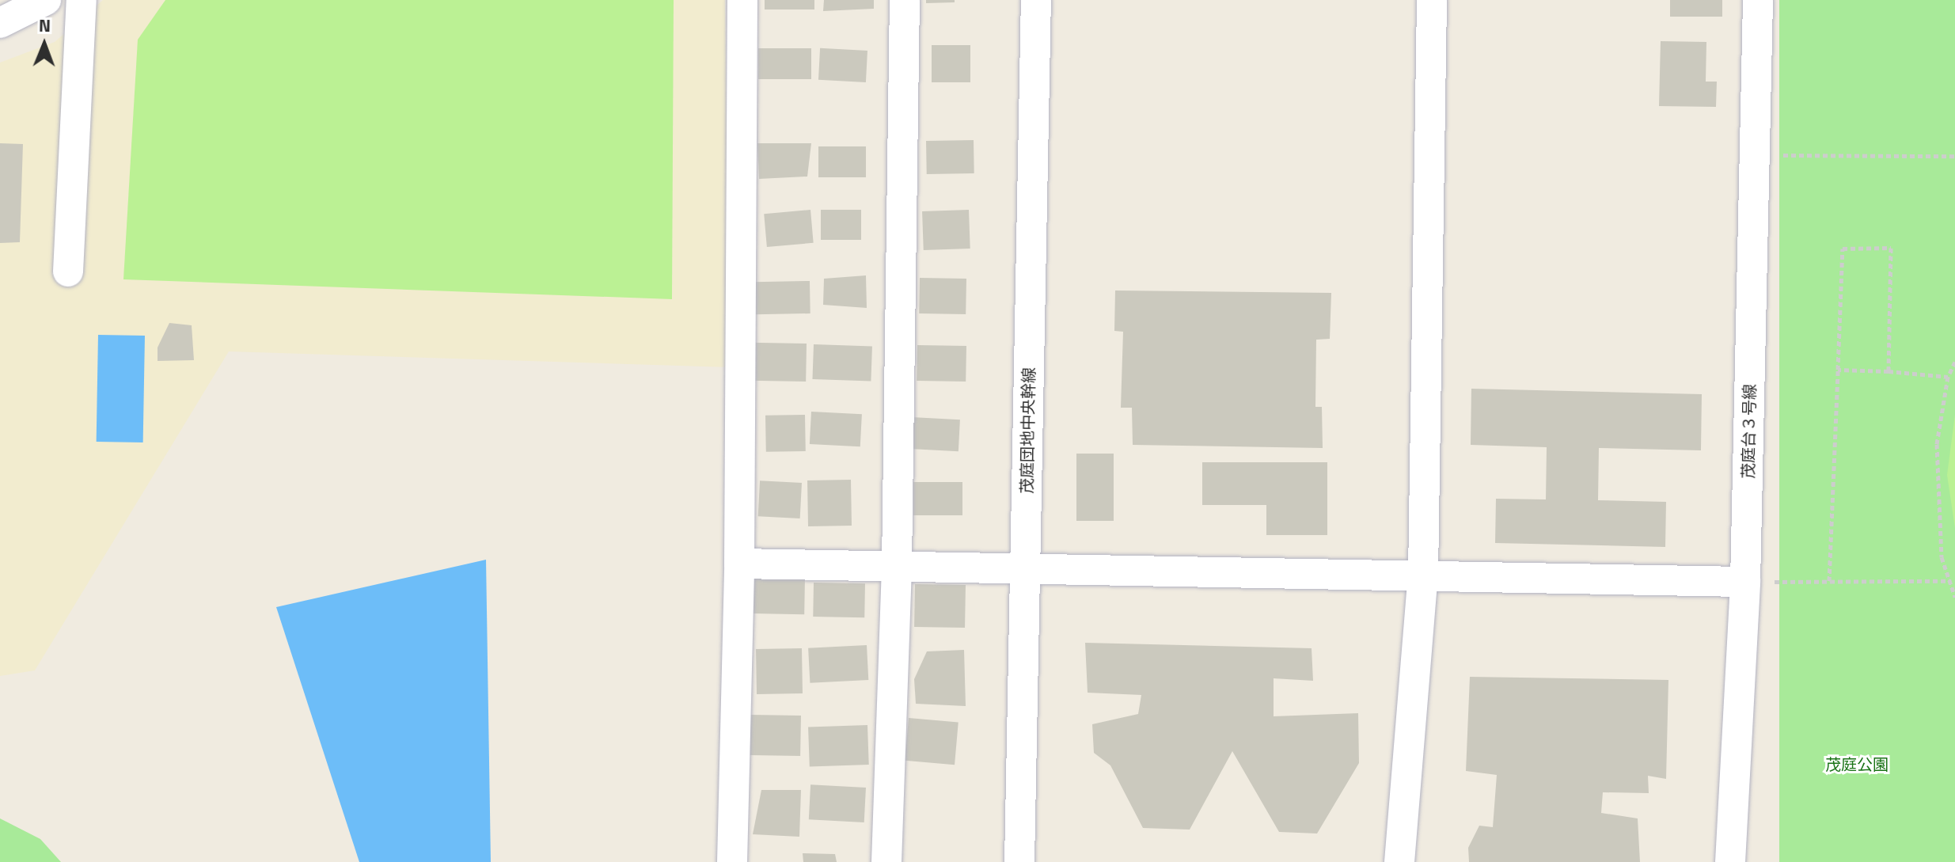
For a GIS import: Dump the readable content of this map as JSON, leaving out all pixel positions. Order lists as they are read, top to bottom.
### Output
{
  "streets": {
    "street": ["茂庭団地中央幹線", "茂庭台３号線"]
  },
  "parks": ["茂庭公園"],
  "north": "top"
}
